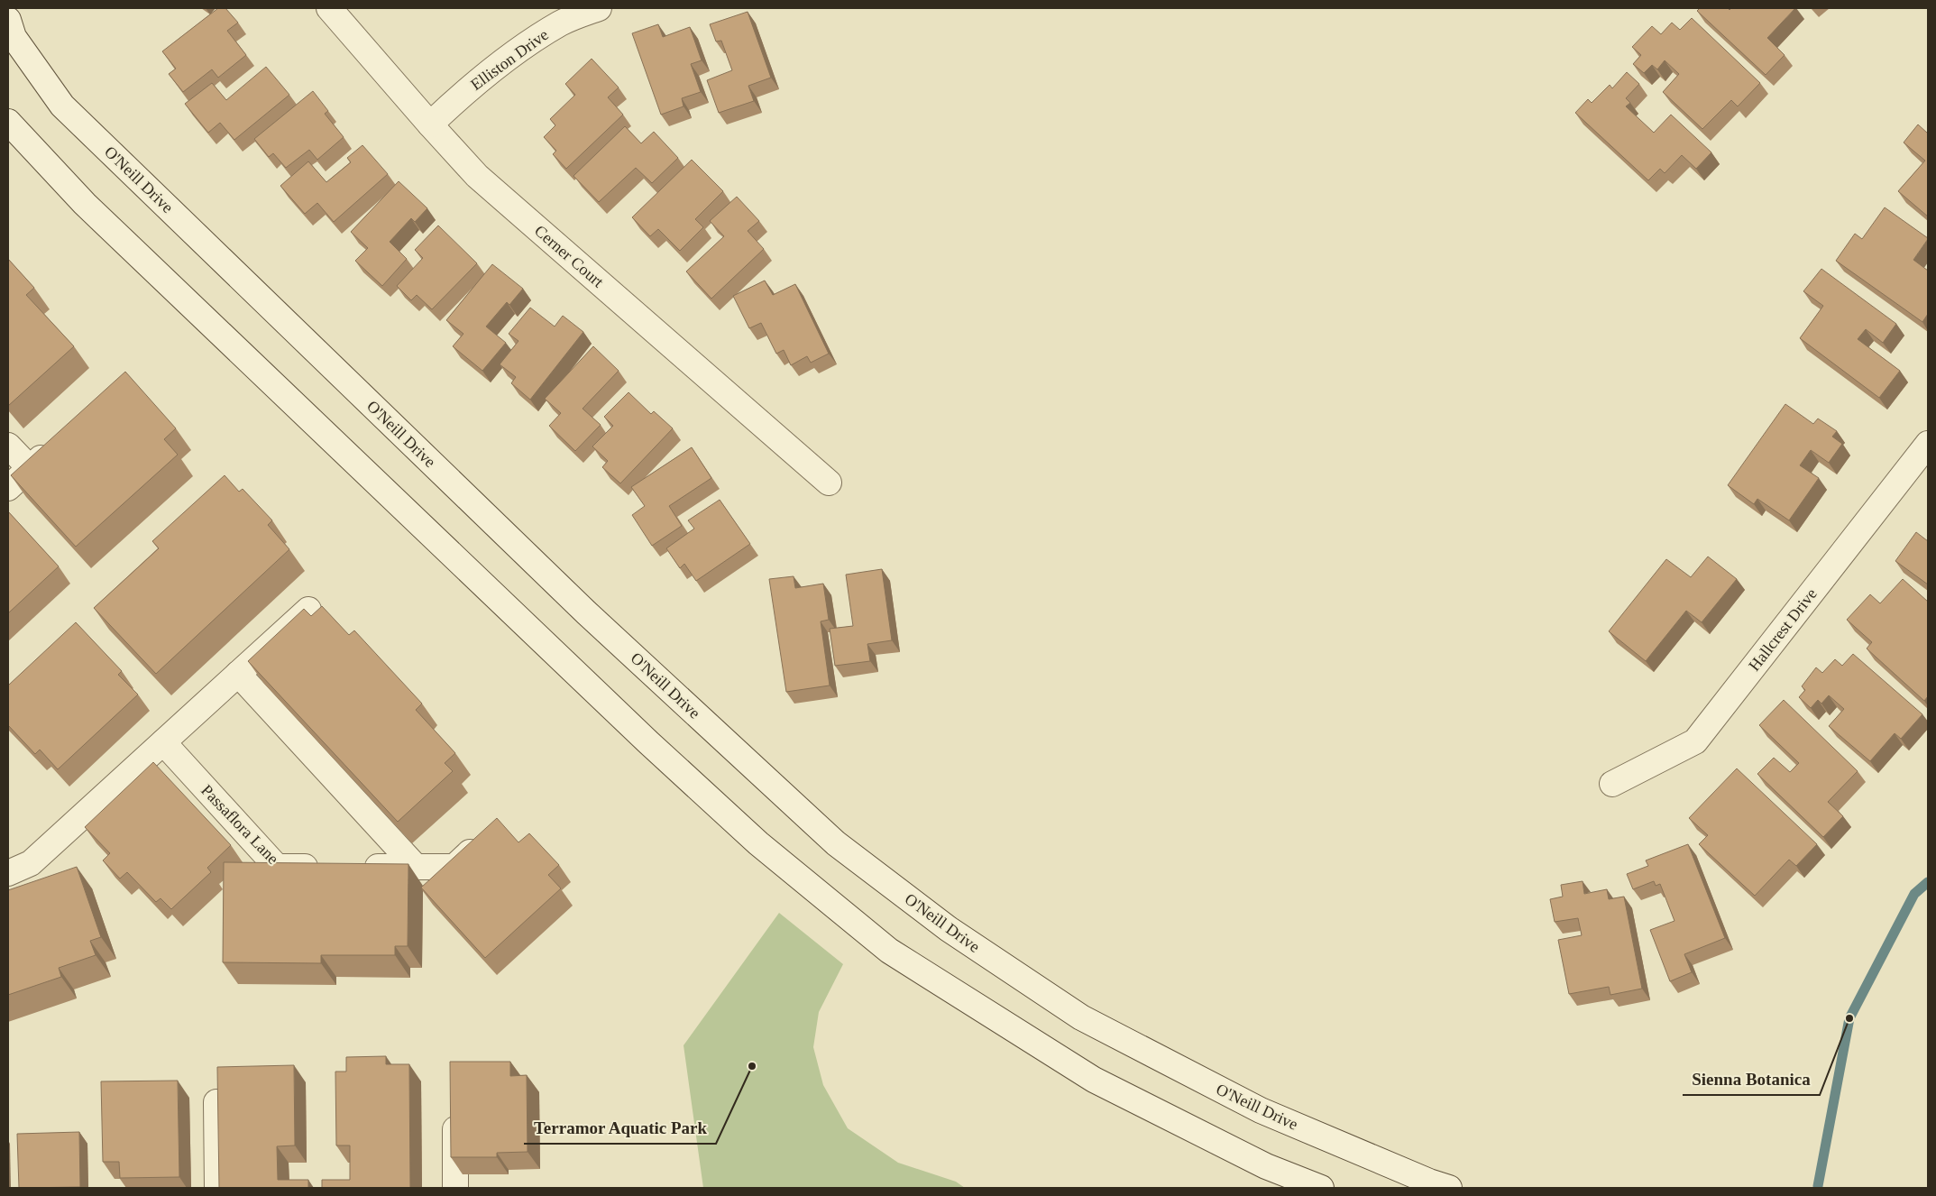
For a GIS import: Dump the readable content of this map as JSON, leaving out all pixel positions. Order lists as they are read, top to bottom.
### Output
{
  "streets": {
    "main road": [
      "Elliston Drive",
      "O'Neill Drive",
      "Cerner Court",
      "Hallcrest Drive",
      "Passaflora Lane"
    ]
  },
  "crossings": [
    ["Elliston Drive", "Cerner Court"]
  ],
  "places": ["Sienna Botanica", "Terramor Aquatic Park"]
}
